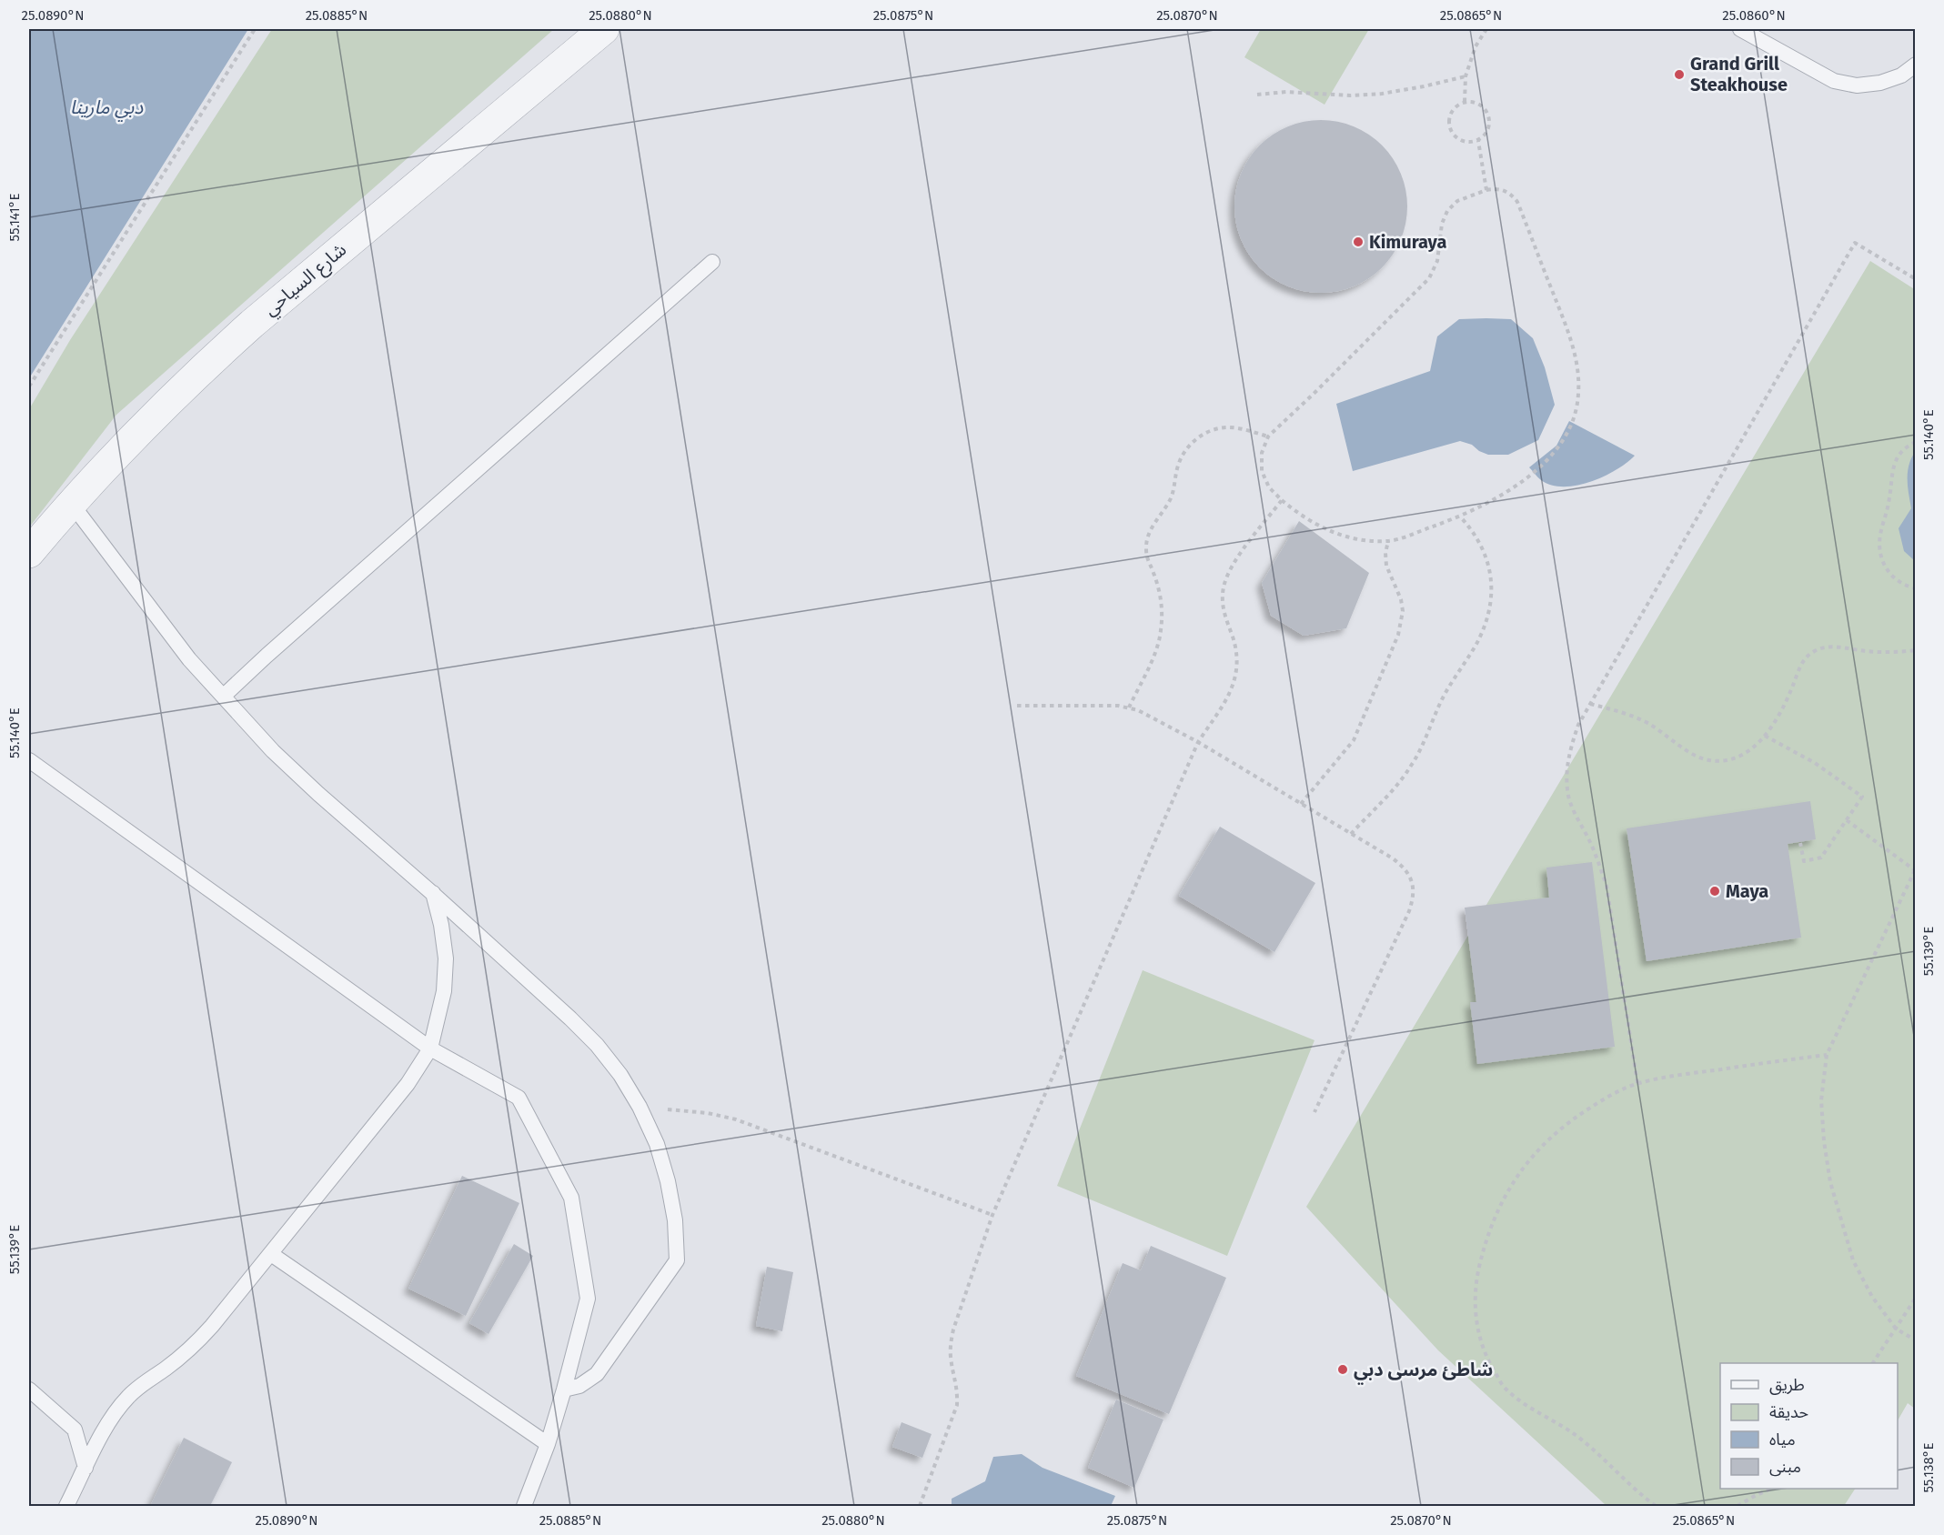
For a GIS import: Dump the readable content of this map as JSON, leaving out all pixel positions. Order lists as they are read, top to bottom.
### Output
{
  "streets": {
    "street": ["شارع السياحي"]
  },
  "water": ["دبي مارينا"],
  "places": [
    "Grand Grill Steakhouse",
    "Kimuraya",
    "Maya",
    "شاطئ مرسى دبي"
  ],
  "legend": [
    "طريق",
    "حديقة",
    "مياه",
    "مبنى"
  ],
  "coordinates": [
    "25.0890°N",
    "25.0885°N",
    "25.0880°N",
    "25.0875°N",
    "25.0870°N",
    "25.0865°N",
    "25.0860°N",
    "55.141°E",
    "55.140°E",
    "55.139°E",
    "55.138°E"
  ]
}
